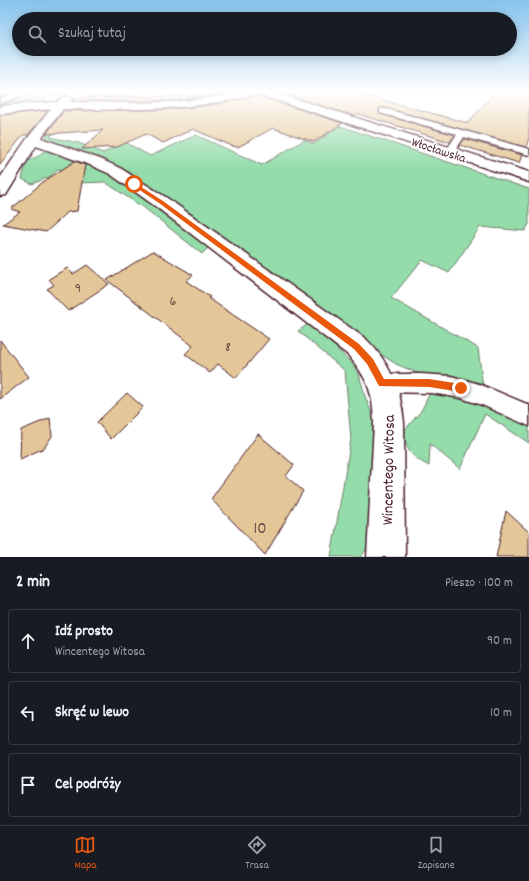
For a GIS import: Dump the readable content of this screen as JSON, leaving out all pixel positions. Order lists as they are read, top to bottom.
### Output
{
  "streets": {
    "street": ["Włocławska", "Wincentego Witosa"]
  },
  "house_numbers": [
    "9",
    "6",
    "8",
    "10"
  ],
  "page": {
    "search": "Szukaj tutaj",
    "heading": ["2 min", "Pieszo · 100 m"],
    "list": [
      ["Idź prosto", "Wincentego Witosa", "90 m"],
      ["Skręć w lewo", "10 m"],
      "Cel podróży"
    ],
    "nav": ["Mapa", "Trasa", "Zapisane"]
  }
}
